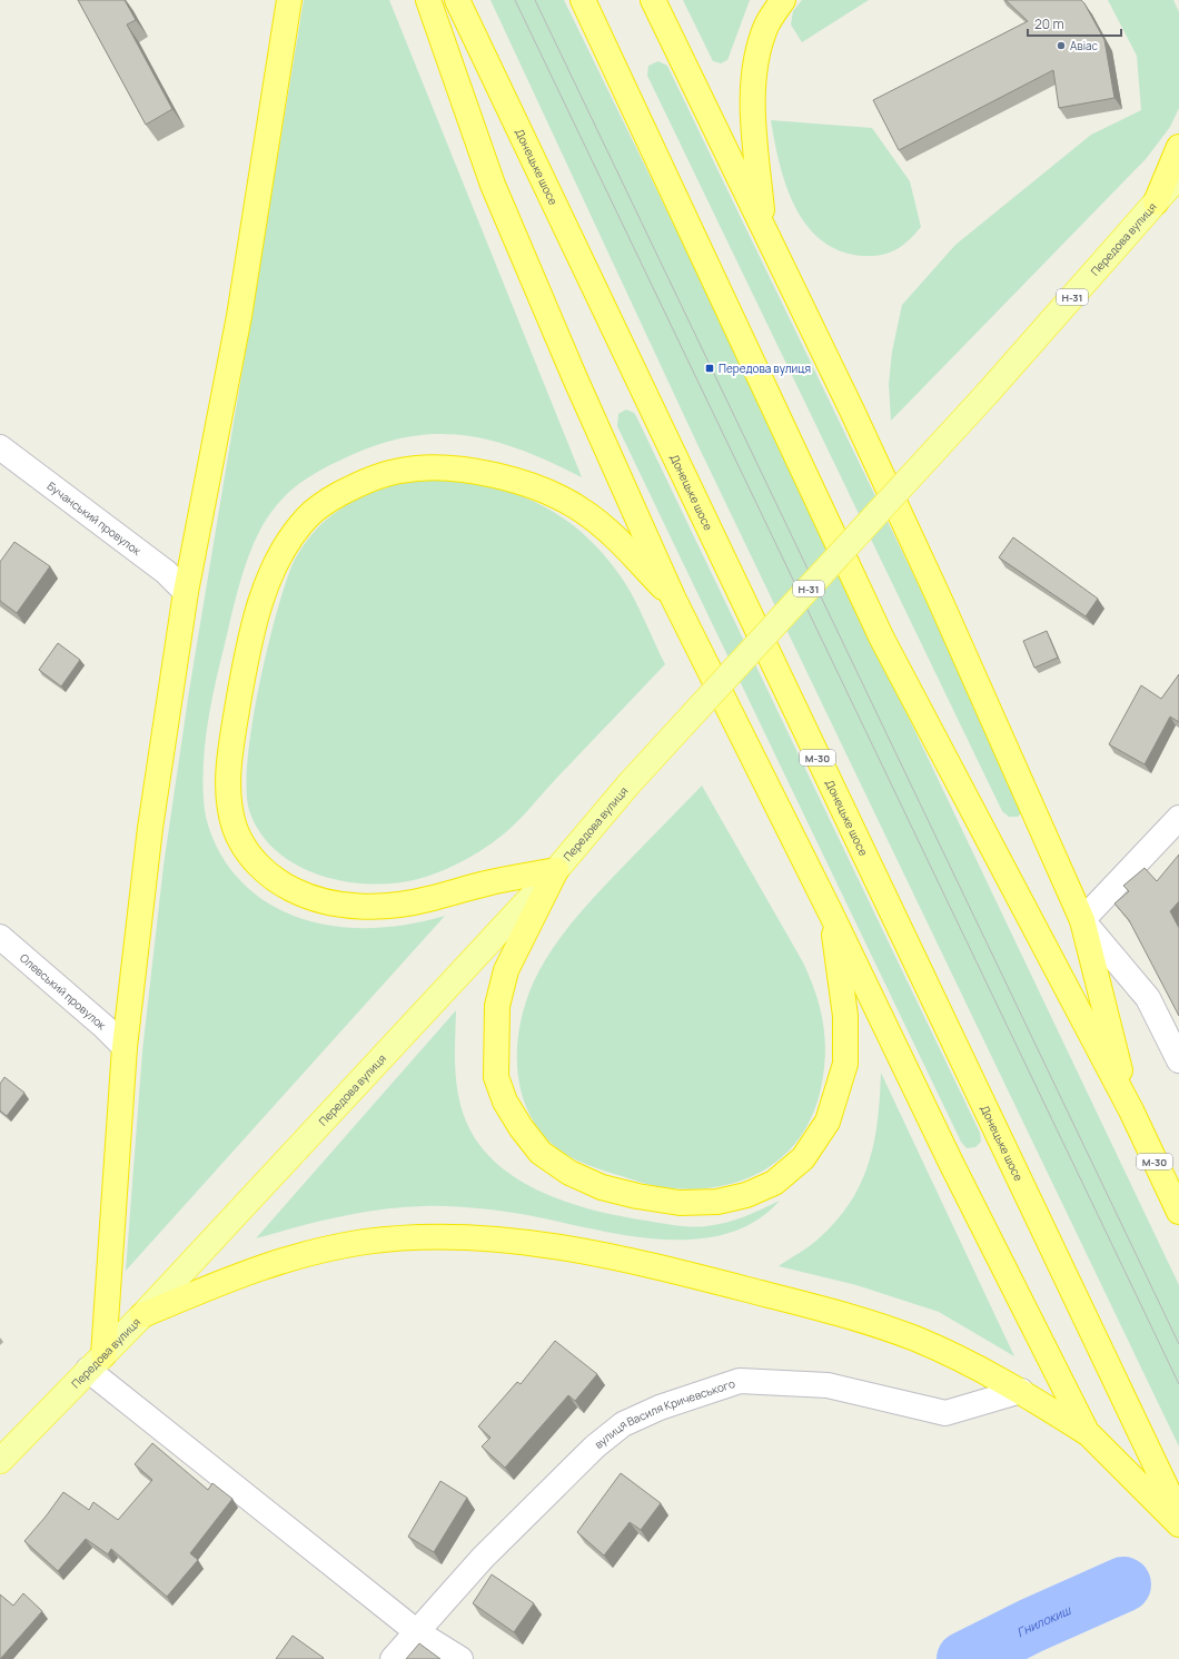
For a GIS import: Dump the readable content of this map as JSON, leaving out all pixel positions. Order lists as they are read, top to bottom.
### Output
{
  "streets": {
    "highway": ["Донецьке шосе", "М-30"],
    "main road": ["Передова вулиця", "Н-31"],
    "street": ["Бучанський провулок", "Олевський провулок", "вулиця Василя Кричевського"]
  },
  "water": ["Гнилокиш"],
  "places": {
    "other": ["Авіас"],
    "transit": ["Передова вулиця"]
  },
  "scale_bar": "20 m"
}
